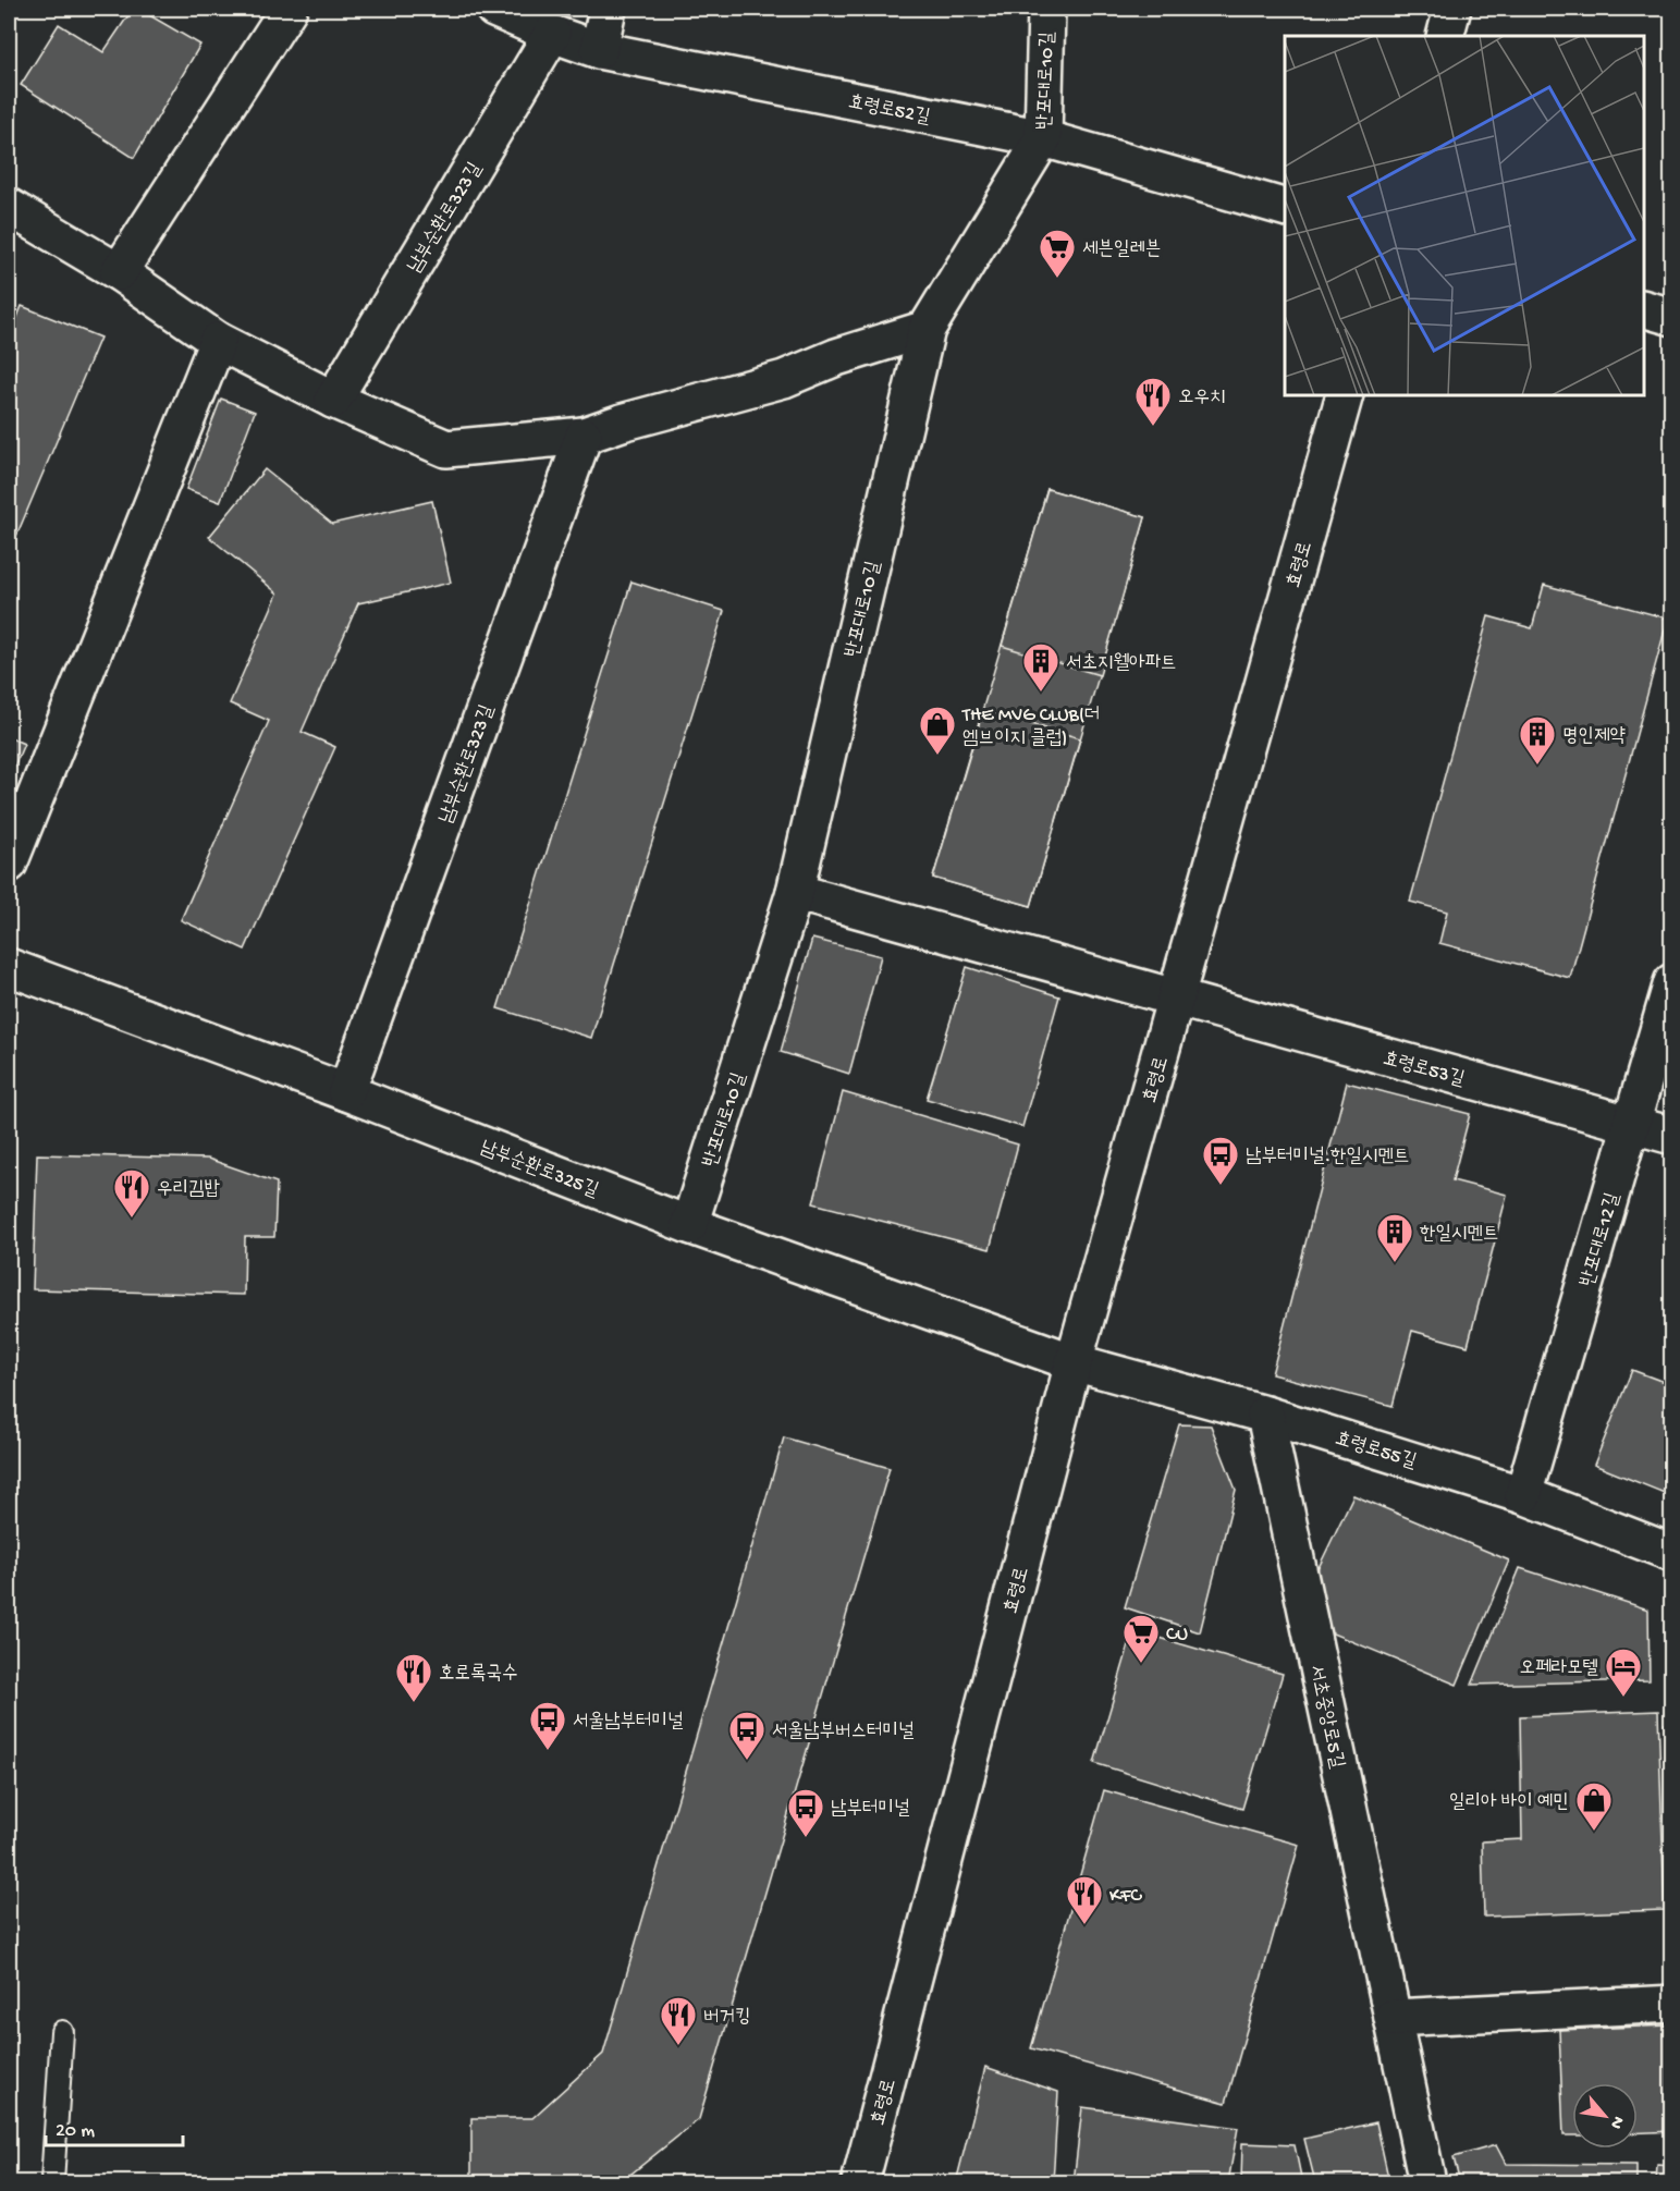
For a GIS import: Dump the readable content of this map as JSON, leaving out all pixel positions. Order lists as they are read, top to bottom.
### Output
{
  "streets": {
    "street": [
      "반포대로10길",
      "효령로52길",
      "남부순환로323길",
      "효령로",
      "효령로53길",
      "남부순환로325길",
      "반포대로12길",
      "효령로55길",
      "서초중앙로5길"
    ]
  },
  "crossings": [
    ["반포대로10길", "효령로52길"],
    ["반포대로10길", "남부순환로325길"],
    ["효령로52길", "남부순환로323길"],
    ["남부순환로323길", "남부순환로325길"],
    ["효령로", "효령로53길"],
    ["효령로", "남부순환로325길"],
    ["효령로", "효령로55길"],
    ["효령로53길", "반포대로12길"],
    ["남부순환로325길", "효령로55길"],
    ["반포대로12길", "효령로55길"],
    ["효령로55길", "서초중앙로5길"]
  ],
  "places": {
    "supermarket": ["세븐일레븐", "CU"],
    "restaurant": [
      "오우치",
      "우리김밥",
      "호로록국수",
      "KFC",
      "버거킹"
    ],
    "building": ["서초지웰아파트", "명인제약", "한일시멘트"],
    "shop": ["THE MVG CLUB(더 엠브이지 클럽)", "일리아 바이 예민"],
    "bus stop": [
      "남부터미널.한일시멘트",
      "서울남부터미널",
      "서울남부버스터미널",
      "남부터미널"
    ],
    "hotel": ["오페라모텔"]
  },
  "scale_bar": "20 m",
  "north": "bottom right"
}
